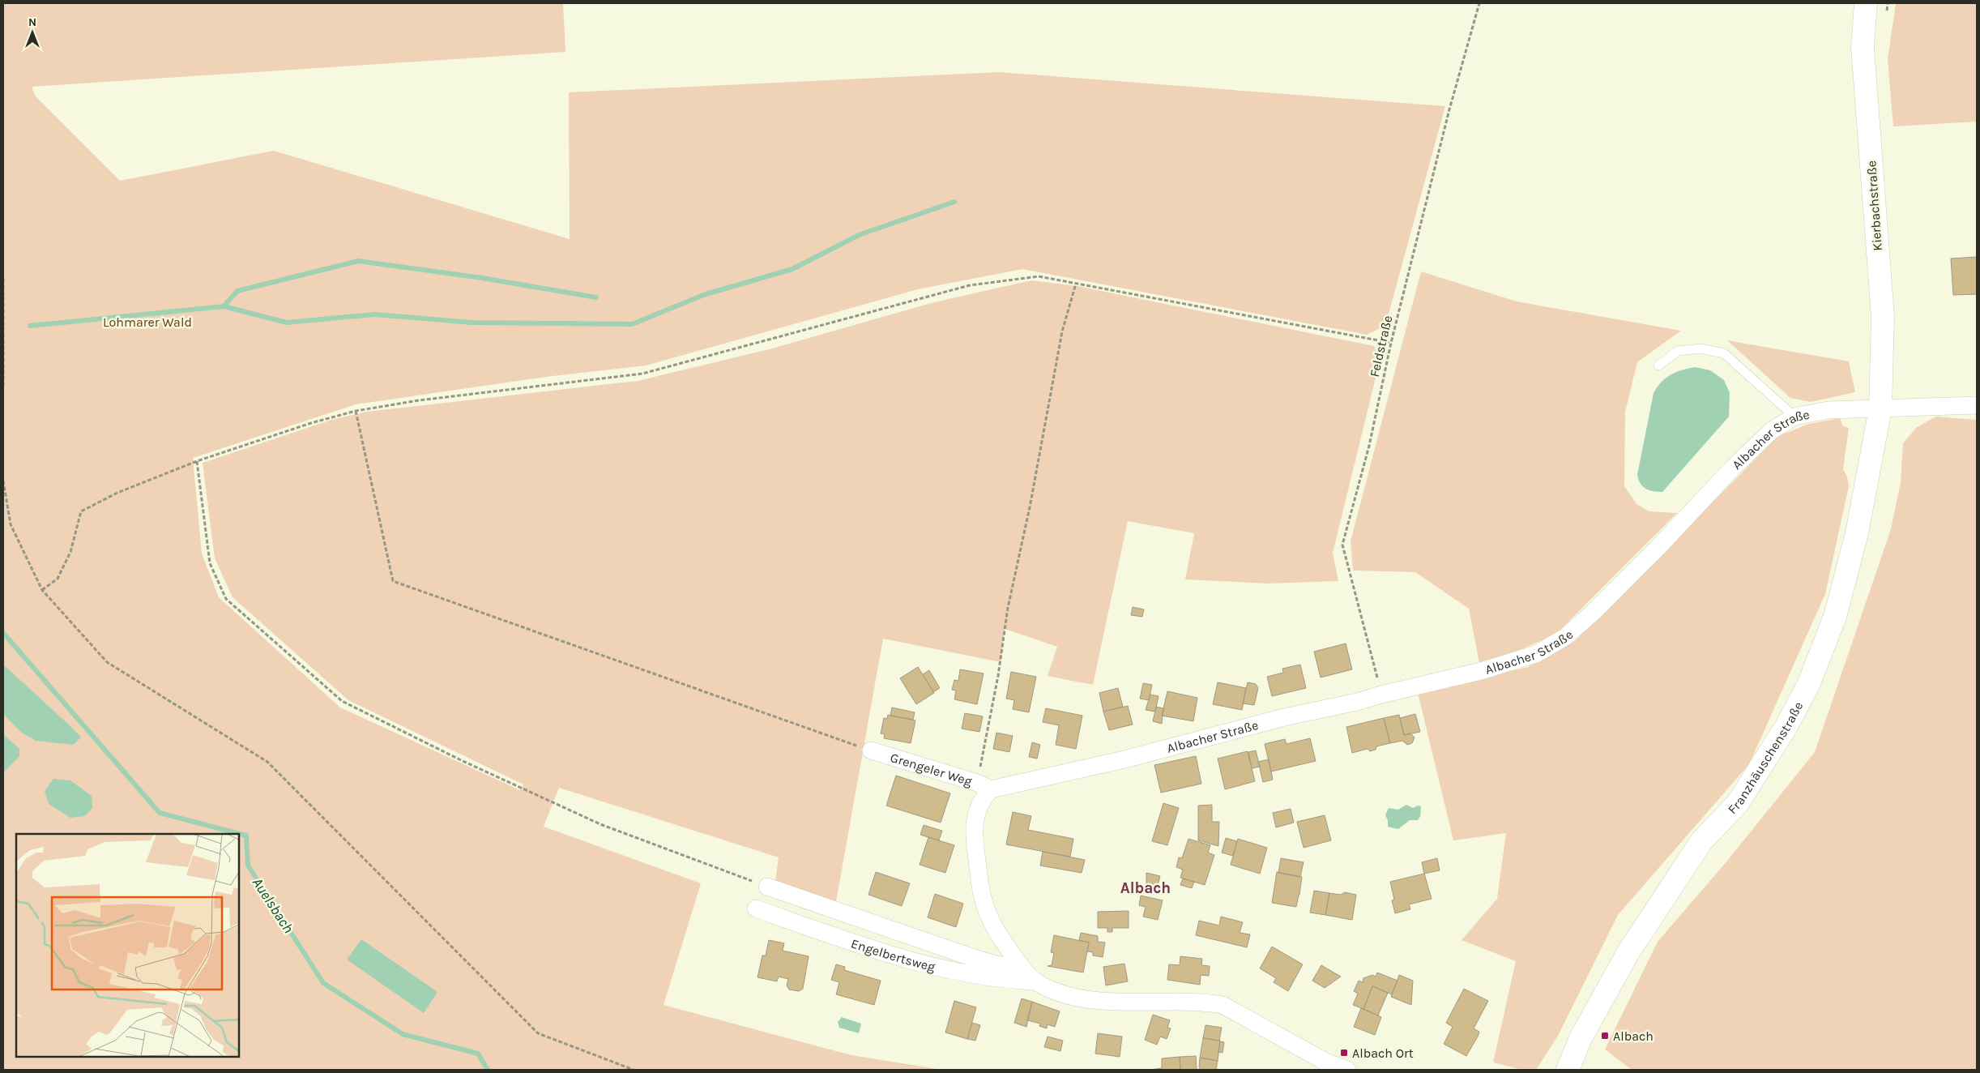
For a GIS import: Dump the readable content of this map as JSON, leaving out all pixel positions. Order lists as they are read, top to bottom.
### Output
{
  "streets": {
    "street": [
      "Kierbachstraße",
      "Albacher Straße",
      "Franzhäuschenstraße",
      "Grengeler Weg",
      "Engelbertsweg"
    ],
    "path": ["Feldstraße"]
  },
  "crossings": [
    ["Kierbachstraße", "Albacher Straße"],
    ["Kierbachstraße", "Franzhäuschenstraße"],
    ["Feldstraße", "Albacher Straße"],
    ["Albacher Straße", "Franzhäuschenstraße"],
    ["Albacher Straße", "Grengeler Weg"]
  ],
  "districts": ["Albach"],
  "water": ["Auelsbach"],
  "parks": ["Lohmarer Wald"],
  "places": {
    "transit": ["Albach", "Albach Ort"]
  },
  "north": "top"
}
